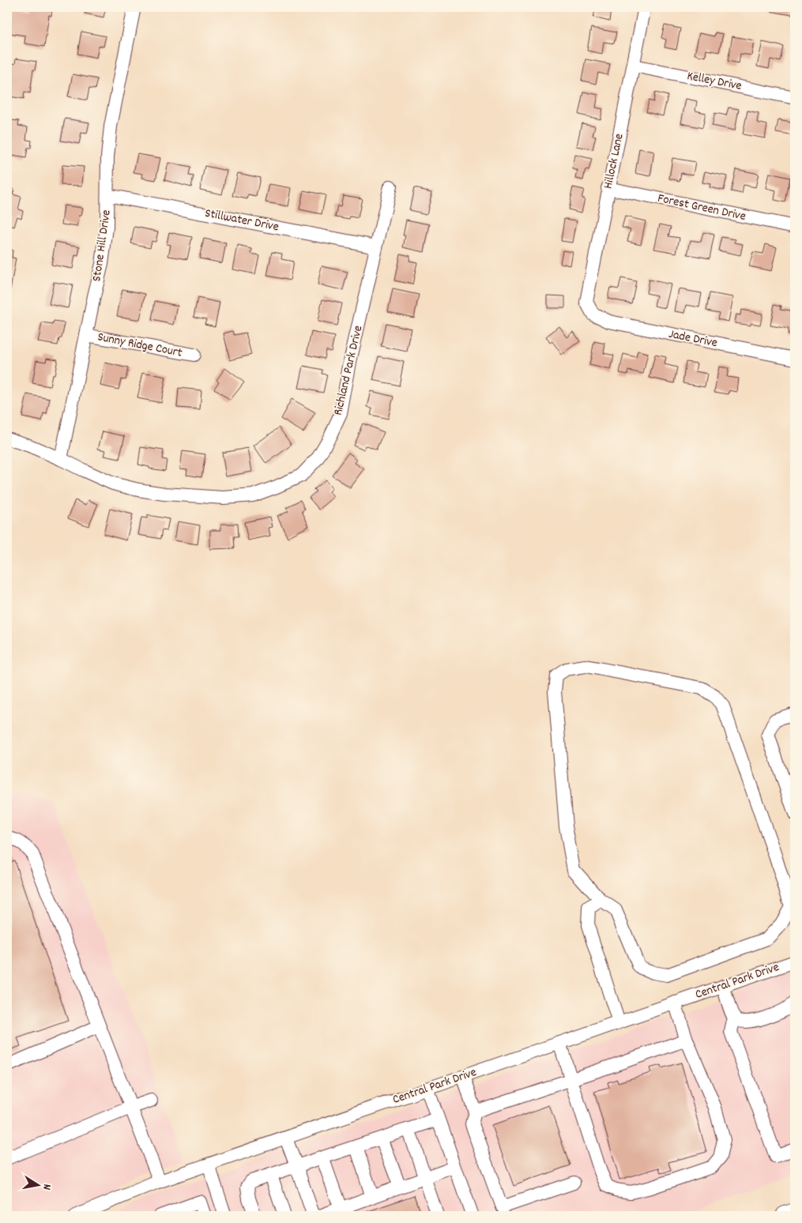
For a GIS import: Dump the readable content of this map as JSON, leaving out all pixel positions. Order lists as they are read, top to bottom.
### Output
{
  "streets": {
    "street": [
      "Kelley Drive",
      "Hillock Lane",
      "Forest Green Drive",
      "Stillwater Drive",
      "Stone Hill Drive",
      "Jade Drive",
      "Sunny Ridge Court",
      "Richland Park Drive",
      "Central Park Drive"
    ]
  },
  "crossings": [
    ["Kelley Drive", "Hillock Lane"],
    ["Hillock Lane", "Forest Green Drive"],
    ["Hillock Lane", "Jade Drive"],
    ["Stillwater Drive", "Stone Hill Drive"],
    ["Stillwater Drive", "Richland Park Drive"],
    ["Stone Hill Drive", "Sunny Ridge Court"],
    ["Stone Hill Drive", "Richland Park Drive"]
  ],
  "north": "right"
}
